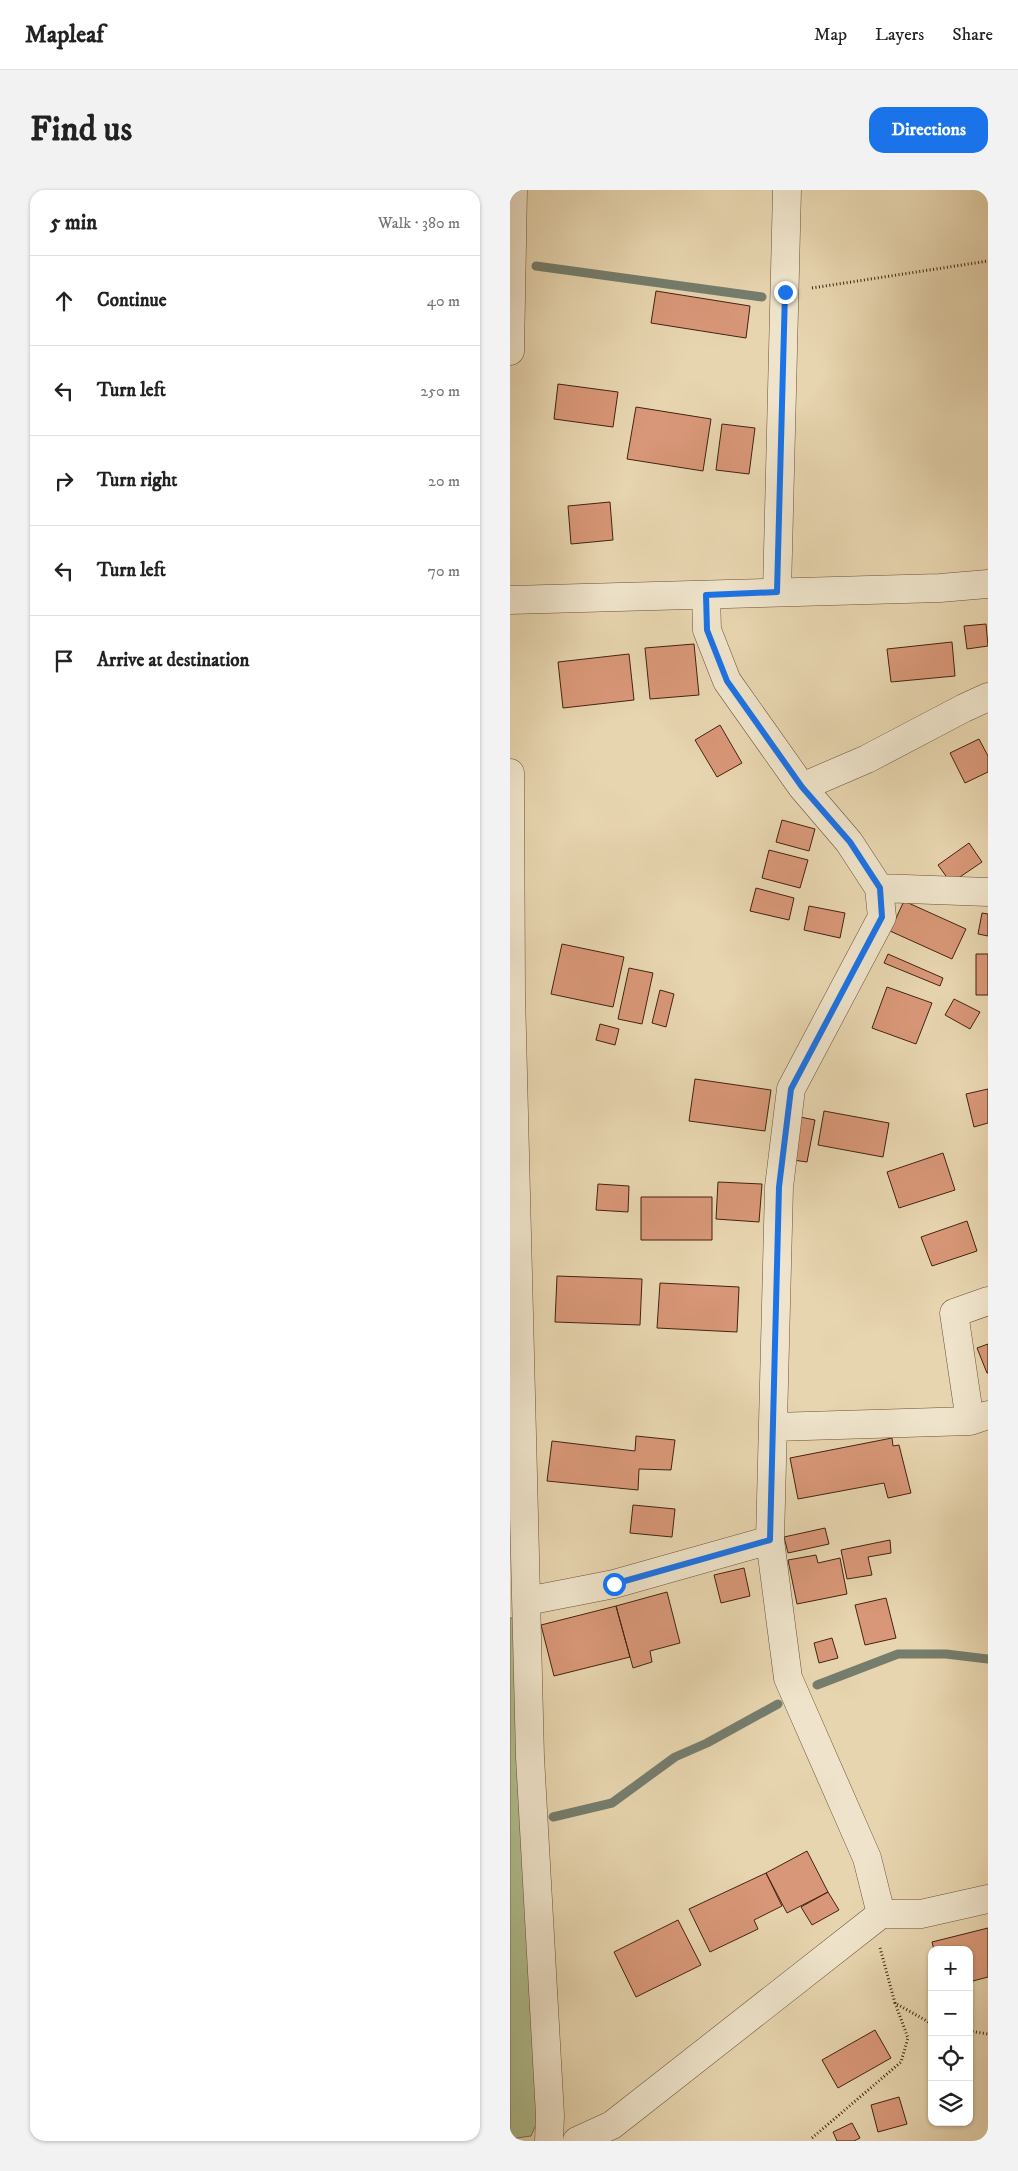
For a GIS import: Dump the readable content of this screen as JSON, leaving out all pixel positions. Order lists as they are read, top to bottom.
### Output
{
  "page": {
    "header": "Mapleaf",
    "nav": ["Map", "Layers", "Share"],
    "buttons": "Directions",
    "title": "Find us",
    "heading": ["5 min", "Walk · 380 m"],
    "list": [
      ["Continue", "40 m"],
      ["Turn left", "250 m"],
      ["Turn right", "20 m"],
      ["Turn left", "70 m"],
      "Arrive at destination"
    ],
    "map_buttons": ["+", "−"]
  }
}
